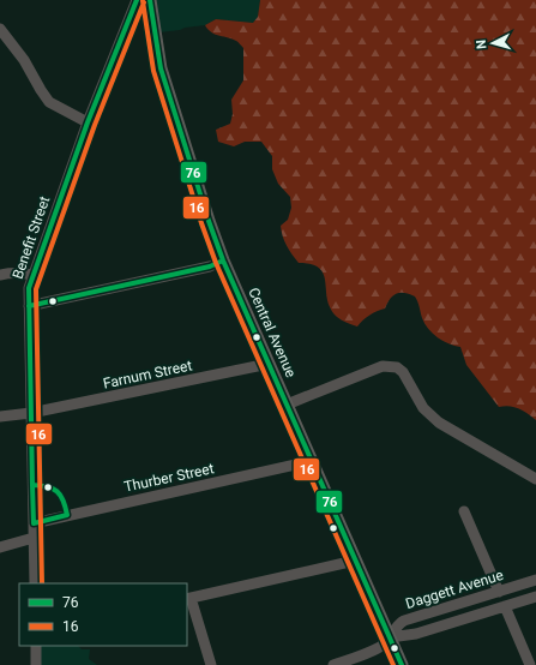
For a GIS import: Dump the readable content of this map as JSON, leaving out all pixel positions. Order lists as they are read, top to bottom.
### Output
{
  "streets": {
    "main road": ["Central Avenue"],
    "street": [
      "Benefit Street",
      "Farnum Street",
      "Thurber Street",
      "Daggett Avenue"
    ]
  },
  "crossings": [
    ["Benefit Street", "Farnum Street"],
    ["Benefit Street", "Thurber Street"],
    ["Central Avenue", "Farnum Street"],
    ["Central Avenue", "Thurber Street"],
    ["Central Avenue", "Daggett Avenue"]
  ],
  "lines": ["transit line 76", "transit line 16"],
  "legend": ["76", "16"],
  "north": "left"
}
